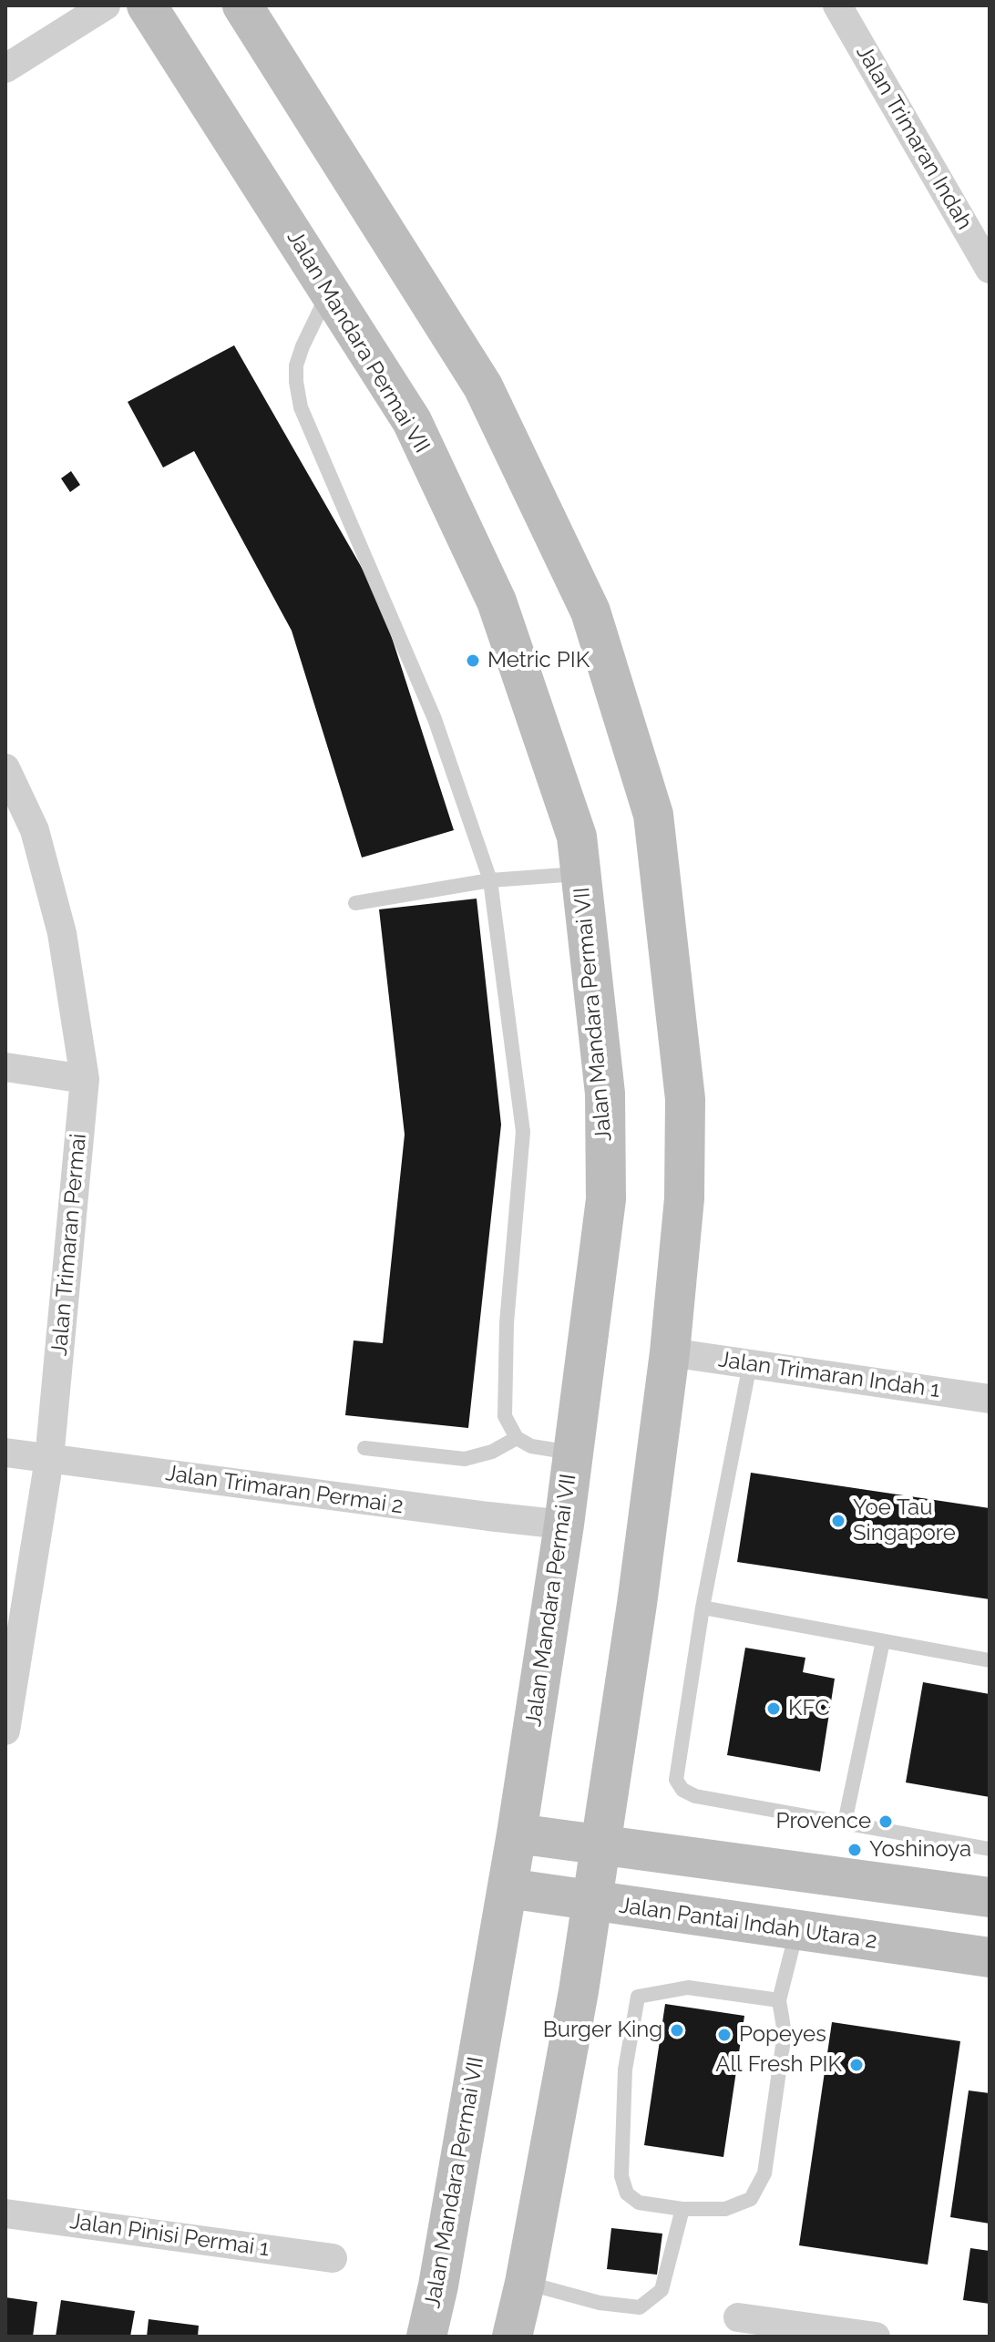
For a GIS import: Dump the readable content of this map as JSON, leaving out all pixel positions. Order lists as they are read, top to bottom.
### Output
{
  "streets": {
    "main road": ["Jalan Mandara Permai VII", "Jalan Pantai Indah Utara 2"],
    "street": [
      "Jalan Trimaran Indah",
      "Jalan Trimaran Permai",
      "Jalan Trimaran Indah 1",
      "Jalan Trimaran Permai 2",
      "Jalan Pinisi Permai 1"
    ]
  },
  "crossings": [
    ["Jalan Mandara Permai VII", "Jalan Trimaran Permai 2"],
    ["Jalan Mandara Permai VII", "Jalan Pantai Indah Utara 2"],
    ["Jalan Trimaran Permai", "Jalan Trimaran Permai 2"]
  ],
  "places": [
    "Metric PIK",
    "Yoe Tau Singapore",
    "KFC",
    "Provence",
    "Yoshinoya",
    "Burger King",
    "Popeyes",
    "All Fresh PIK"
  ]
}
